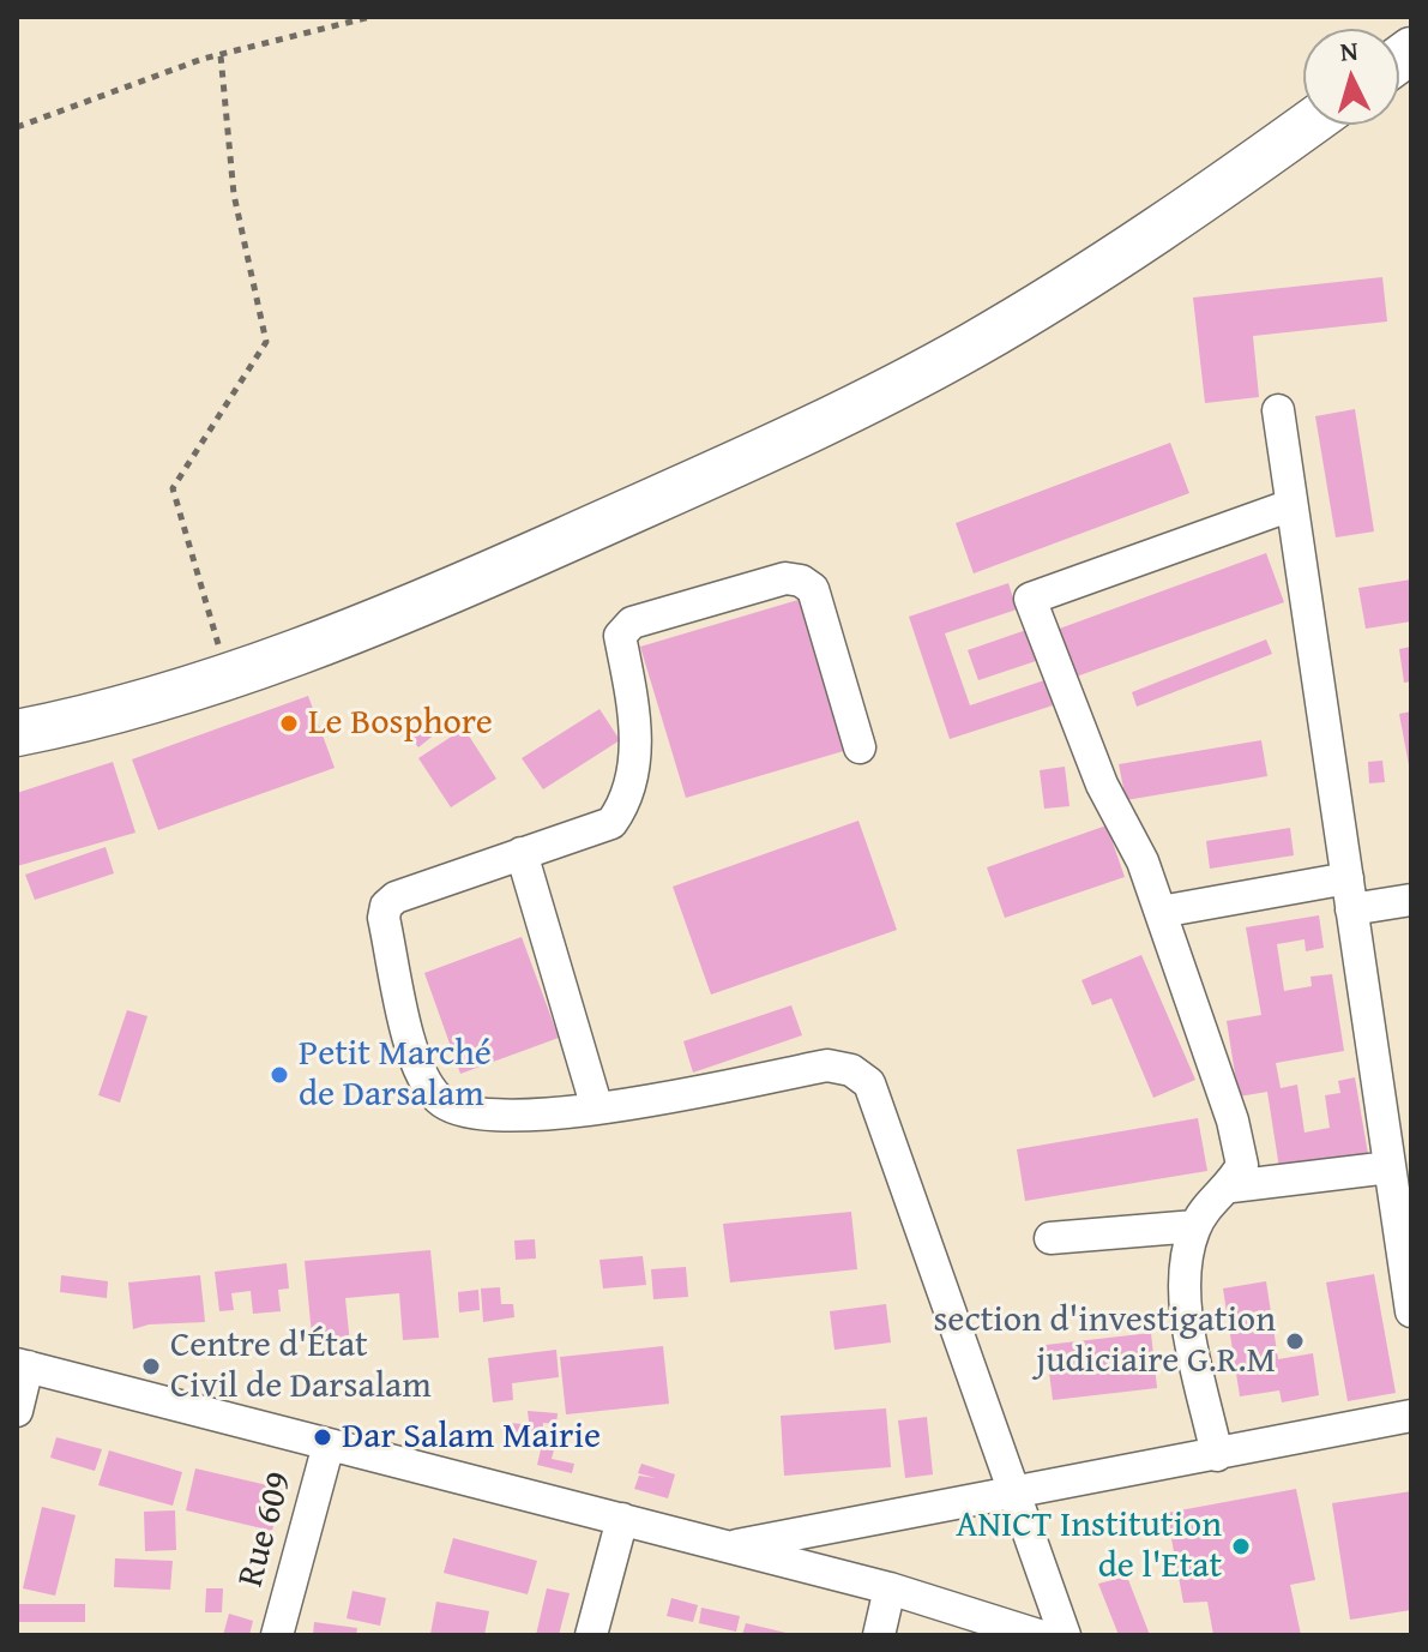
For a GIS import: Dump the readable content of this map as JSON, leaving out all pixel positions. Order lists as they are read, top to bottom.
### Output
{
  "streets": {
    "street": ["Rue 609"]
  },
  "places": [
    "Le Bosphore",
    "Petit Marché de Darsalam",
    "section d'investigation judiciaire G.R.M",
    "Centre d'État Civil de Darsalam",
    "Dar Salam Mairie",
    "ANICT Institution de l'Etat"
  ],
  "north": "top"
}
